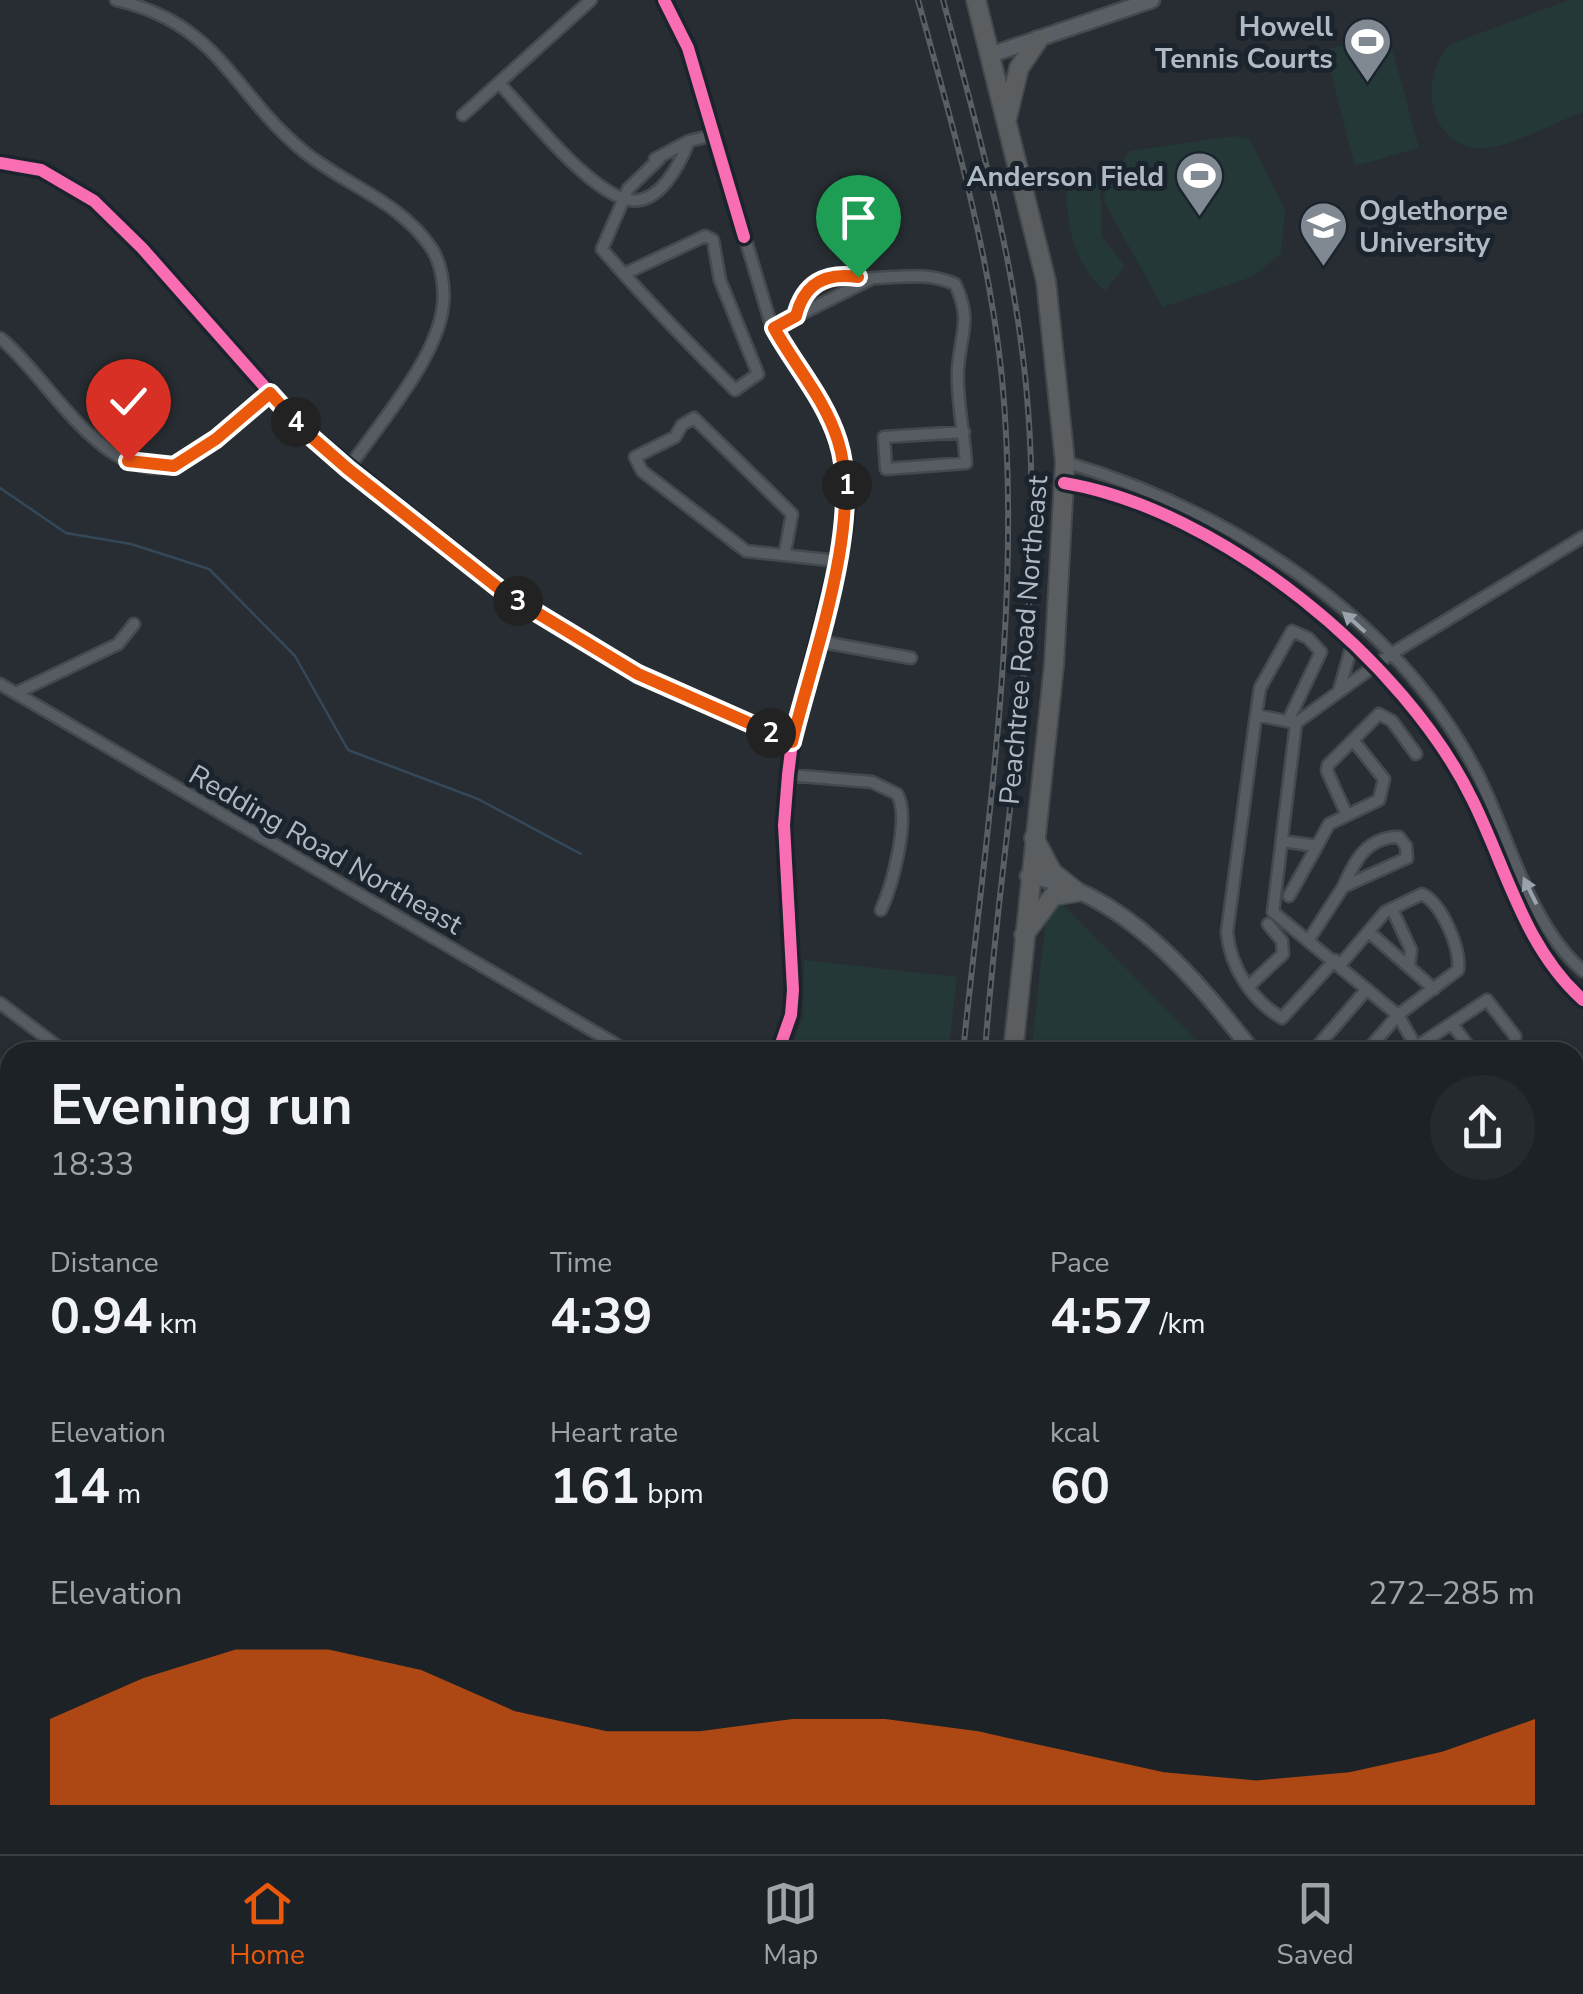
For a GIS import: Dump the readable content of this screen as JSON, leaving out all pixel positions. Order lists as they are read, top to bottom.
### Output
{
  "streets": {
    "highway": ["Peachtree Road Northeast"],
    "street": ["Redding Road Northeast"]
  },
  "places": {
    "sports": ["Howell Tennis Courts", "Anderson Field"],
    "school or university": ["Oglethorpe University"]
  },
  "page": {
    "pins": [
      "4",
      "1",
      "3",
      "2"
    ],
    "heading": ["Evening run", "18:33"],
    "stats": [
      ["Distance", "0.94 km"],
      ["Time", "4:39"],
      ["Pace", "4:57 /km"],
      ["Elevation", "14 m"],
      ["Heart rate", "161 bpm"],
      ["kcal", "60"]
    ],
    "chart": ["Elevation", "272–285 m"],
    "tabs": ["Home", "Map", "Saved"]
  }
}
